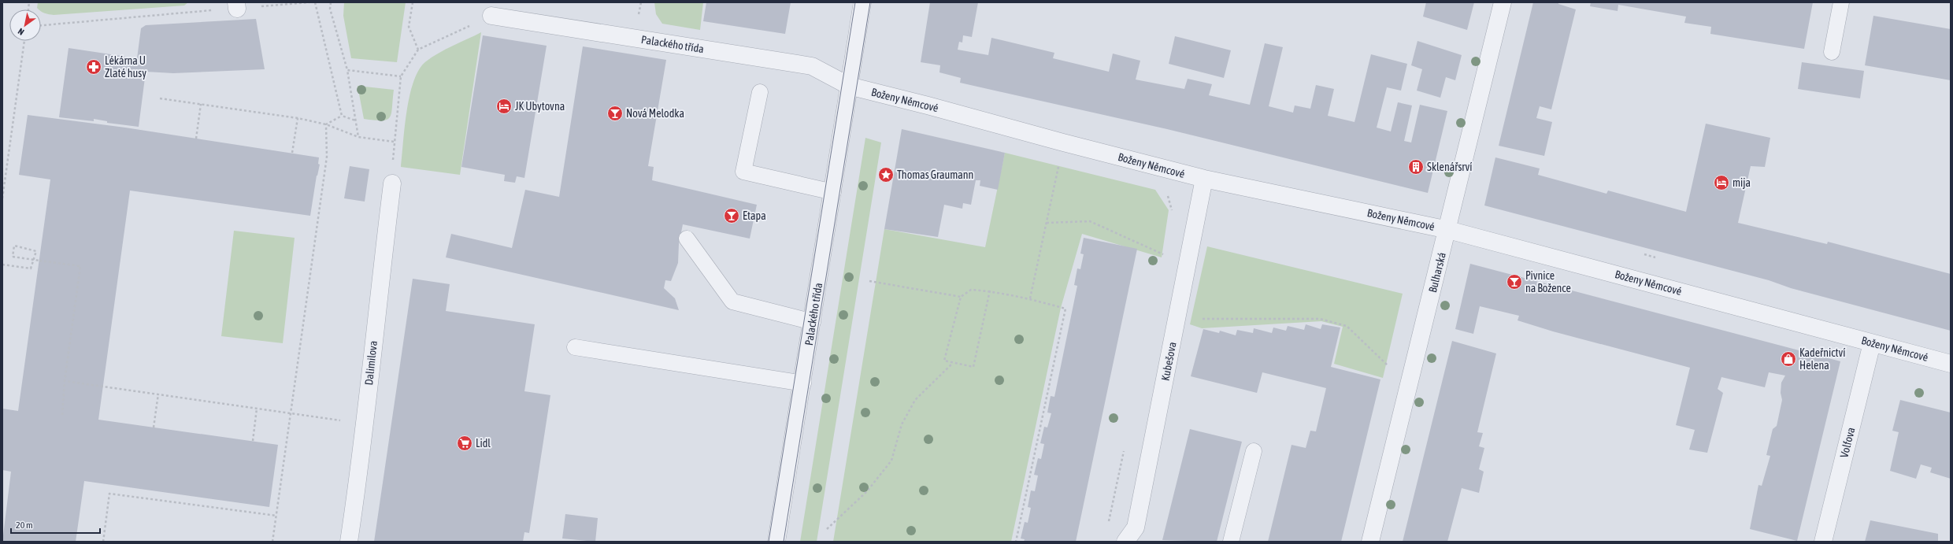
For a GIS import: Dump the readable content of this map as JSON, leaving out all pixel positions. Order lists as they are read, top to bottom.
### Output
{
  "streets": {
    "street": [
      "Palackého třída",
      "Boženy Němcové",
      "Bulharská",
      "Kubešova",
      "Dalimilova",
      "Volfova"
    ]
  },
  "crossings": [
    ["Palackého třída", "Boženy Němcové"],
    ["Boženy Němcové", "Bulharská"],
    ["Boženy Němcové", "Kubešova"],
    ["Boženy Němcové", "Volfova"]
  ],
  "places": {
    "pharmacy": ["Lékárna U Zlaté husy"],
    "hotel": ["JK Ubytovna", "mija"],
    "bar": ["Nová Melodka", "Etapa", "Pivnice na Božence"],
    "building": ["Sklenářsrví"],
    "place": ["Thomas Graumann"],
    "shop": ["Kadeřnictví Helena"],
    "supermarket": ["Lidl"]
  },
  "scale_bar": "20 m",
  "north": "bottom left"
}
